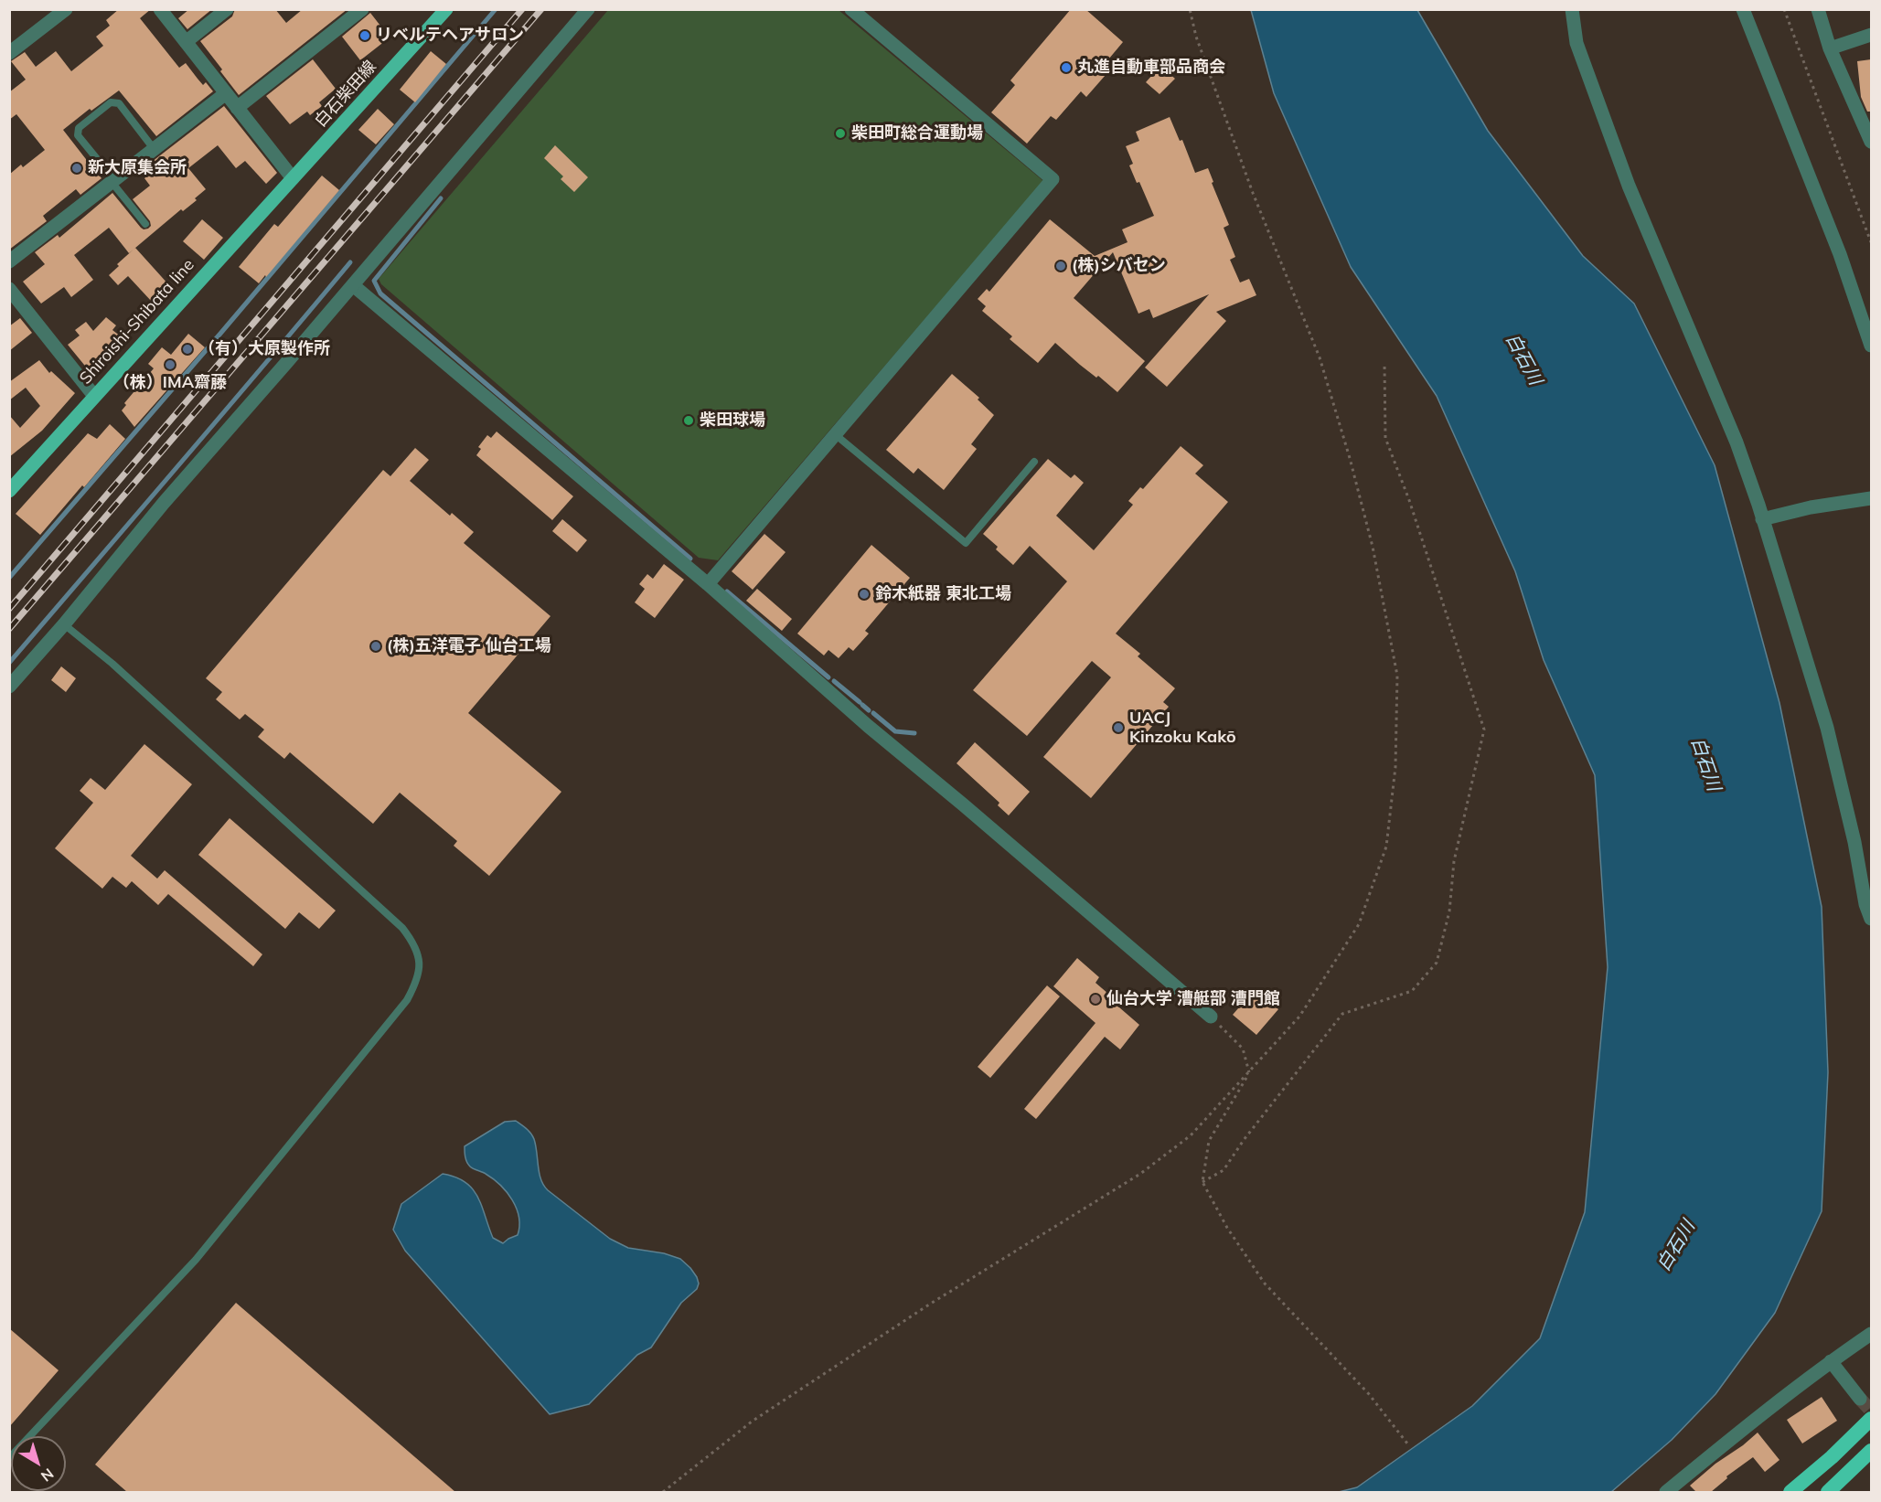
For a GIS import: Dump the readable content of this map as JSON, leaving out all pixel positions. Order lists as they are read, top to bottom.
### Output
{
  "streets": {
    "main road": ["白石柴田線", "Shiroishi-Shibata line"]
  },
  "crossings": [
    ["白石柴田線", "Shiroishi-Shibata line"]
  ],
  "water": ["白石川"],
  "places": [
    "リベルテヘアサロン",
    "丸進自動車部品商会",
    "柴田町総合運動場",
    "新大原集会所",
    "(株)シバセン",
    "（有）大原製作所",
    "（株）IMA齋藤",
    "柴田球場",
    "鈴木紙器 東北工場",
    "(株)五洋電子 仙台工場",
    "UACJ Kinzoku Kakō",
    "仙台大学 漕艇部 漕門館"
  ],
  "north": "bottom right"
}
